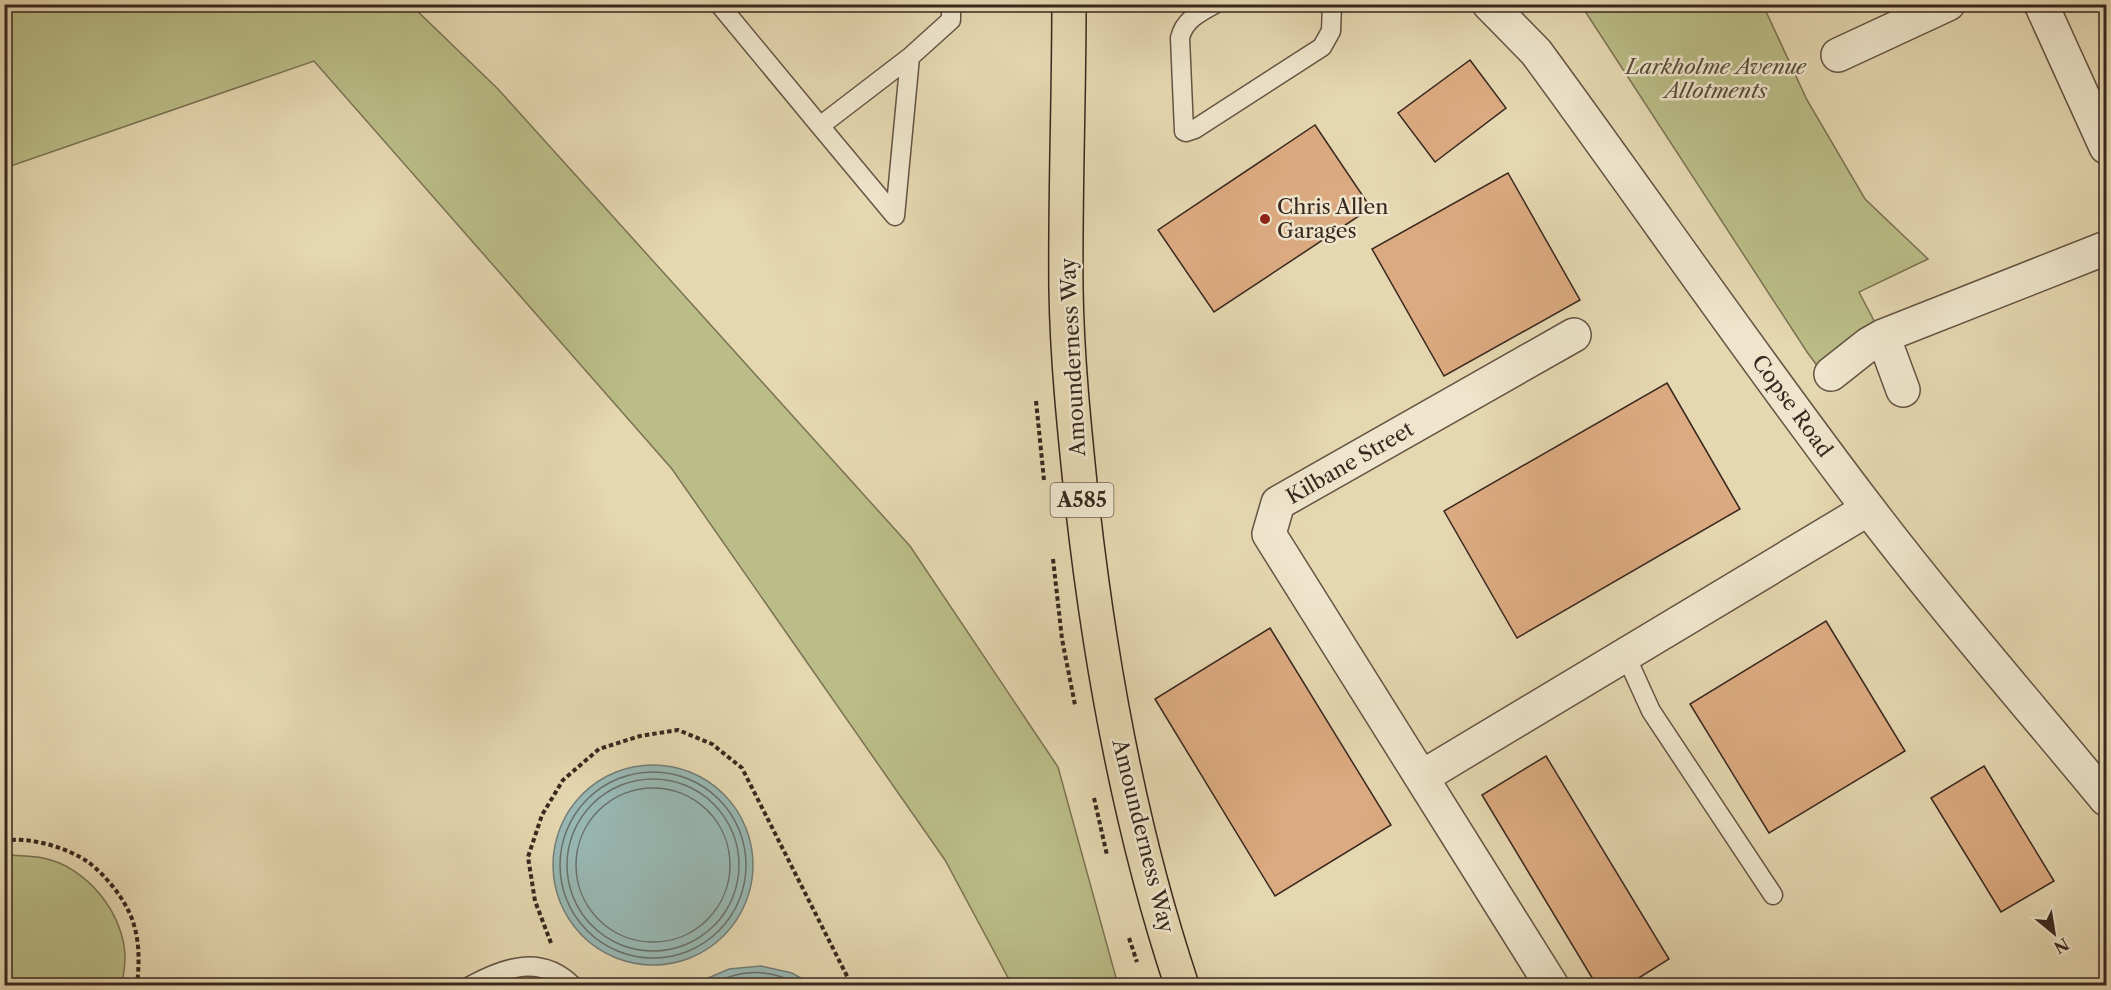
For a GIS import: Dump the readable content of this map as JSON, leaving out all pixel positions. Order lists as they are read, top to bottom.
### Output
{
  "streets": {
    "highway": ["Amounderness Way", "A585"],
    "street": ["Copse Road", "Kilbane Street"]
  },
  "parks": ["Larkholme Avenue Allotments"],
  "places": ["Chris Allen Garages"],
  "north": "bottom right"
}
